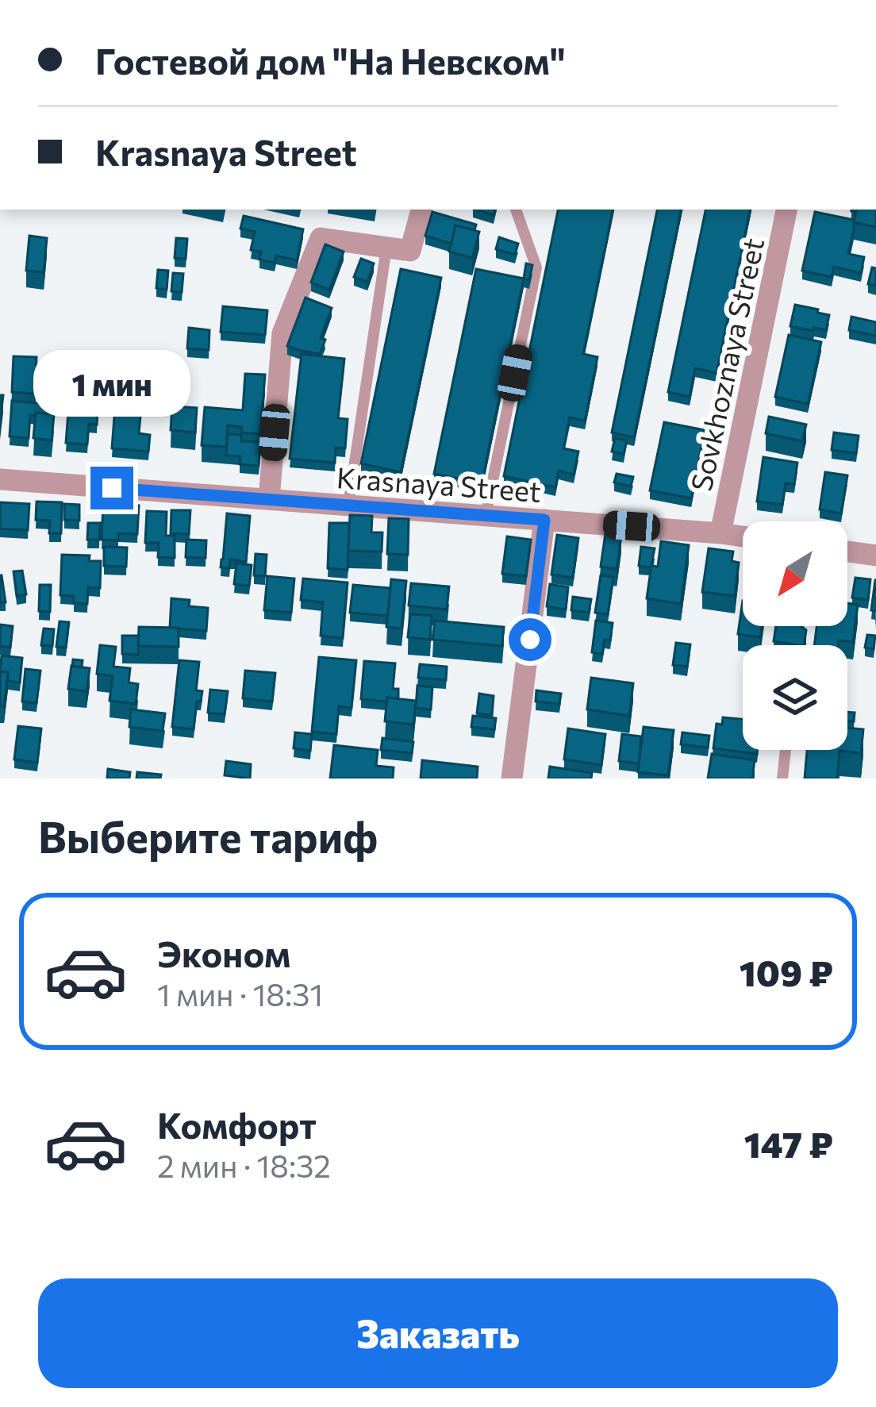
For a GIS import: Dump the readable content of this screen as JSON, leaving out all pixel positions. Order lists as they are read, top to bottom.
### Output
{
  "streets": {
    "street": ["Sovkhoznaya Street", "Krasnaya Street"]
  },
  "crossings": [
    ["Sovkhoznaya Street", "Krasnaya Street"]
  ],
  "north": "bottom left",
  "page": {
    "banner": ["Гостевой дом \"На Невском\"", "Krasnaya Street"],
    "bubble": "1 мин",
    "heading": "Выберите тариф",
    "list": [
      {
        "name": "Эконом",
        "note": "1 мин · 18:31",
        "value": "109 ₽"
      },
      {
        "name": "Комфорт",
        "note": "2 мин · 18:32",
        "value": "147 ₽"
      }
    ],
    "buttons": "Заказать"
  }
}
